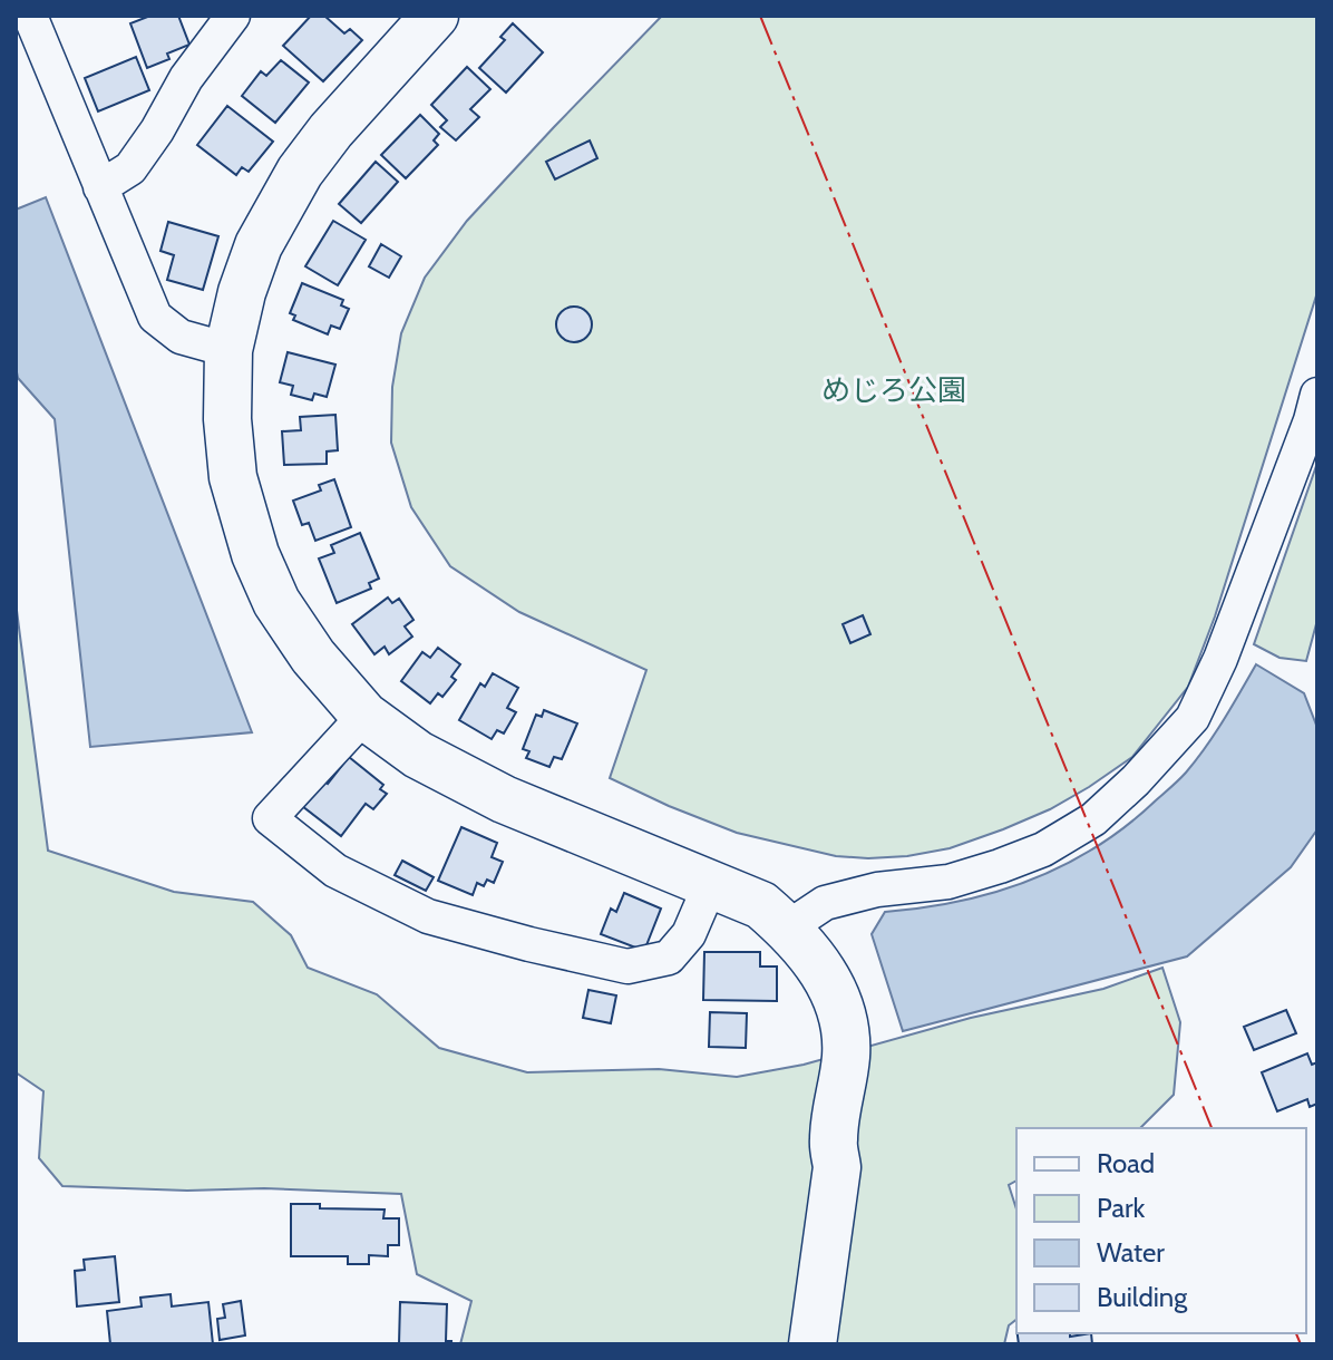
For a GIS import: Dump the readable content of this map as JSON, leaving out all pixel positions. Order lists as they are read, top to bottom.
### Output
{
  "parks": ["めじろ公園"],
  "legend": [
    "Road",
    "Park",
    "Water",
    "Building"
  ]
}
